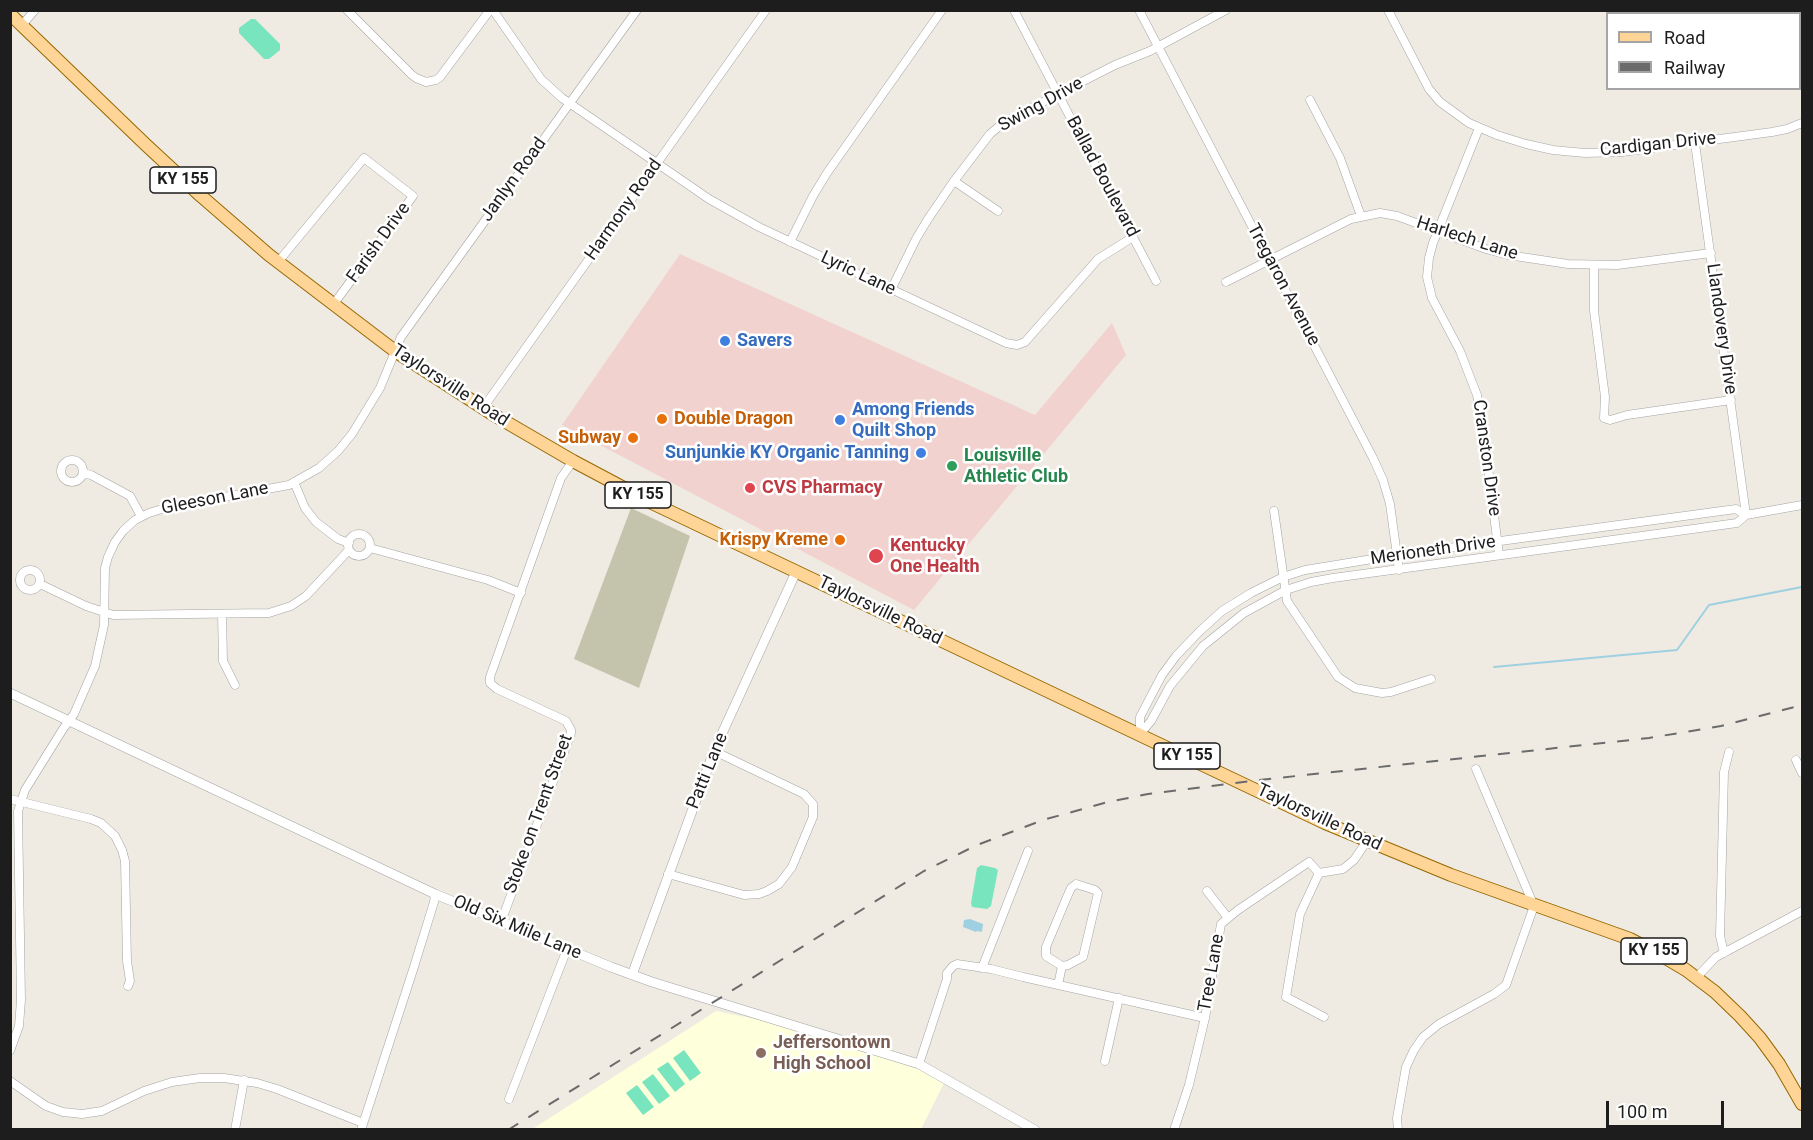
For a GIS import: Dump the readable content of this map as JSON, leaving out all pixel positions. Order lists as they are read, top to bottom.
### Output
{
  "streets": {
    "main road": ["KY 155", "Taylorsville Road"],
    "street": [
      "Swing Drive",
      "Cardigan Drive",
      "Ballad Boulevard",
      "Janlyn Road",
      "Harmony Road",
      "Harlech Lane",
      "Farish Drive",
      "Lyric Lane",
      "Tregaron Avenue",
      "Llandovery Drive",
      "Cranston Drive",
      "Gleeson Lane",
      "Merioneth Drive",
      "Patti Lane",
      "Stoke on Trent Street",
      "Old Six Mile Lane",
      "Tree Lane"
    ]
  },
  "crossings": [
    ["Swing Drive", "Ballad Boulevard"],
    ["Swing Drive", "Lyric Lane"],
    ["Swing Drive", "Tregaron Avenue"],
    ["Cardigan Drive", "Llandovery Drive"],
    ["Cardigan Drive", "Cranston Drive"],
    ["Ballad Boulevard", "Lyric Lane"],
    ["Janlyn Road", "Lyric Lane"],
    ["Janlyn Road", "Taylorsville Road"],
    ["Janlyn Road", "Gleeson Lane"],
    ["Harmony Road", "Lyric Lane"],
    ["Harmony Road", "Taylorsville Road"],
    ["Harlech Lane", "Tregaron Avenue"],
    ["Harlech Lane", "Llandovery Drive"],
    ["Harlech Lane", "Cranston Drive"],
    ["Farish Drive", "Taylorsville Road"],
    ["Tregaron Avenue", "Merioneth Drive"],
    ["Llandovery Drive", "Merioneth Drive"],
    ["Taylorsville Road", "Gleeson Lane"],
    ["Taylorsville Road", "Merioneth Drive"],
    ["Taylorsville Road", "Patti Lane"],
    ["Taylorsville Road", "Tree Lane"],
    ["Cranston Drive", "Merioneth Drive"],
    ["Gleeson Lane", "Old Six Mile Lane"],
    ["Patti Lane", "Old Six Mile Lane"],
    ["Stoke on Trent Street", "Old Six Mile Lane"]
  ],
  "places": [
    "Savers",
    "Double Dragon",
    "Among Friends Quilt Shop",
    "Subway",
    "Sunjunkie KY Organic Tanning",
    "Louisville Athletic Club",
    "CVS Pharmacy",
    "Krispy Kreme",
    "Kentucky One Health",
    "Jeffersontown High School"
  ],
  "legend": ["Road", "Railway"],
  "scale_bar": "100 m"
}
